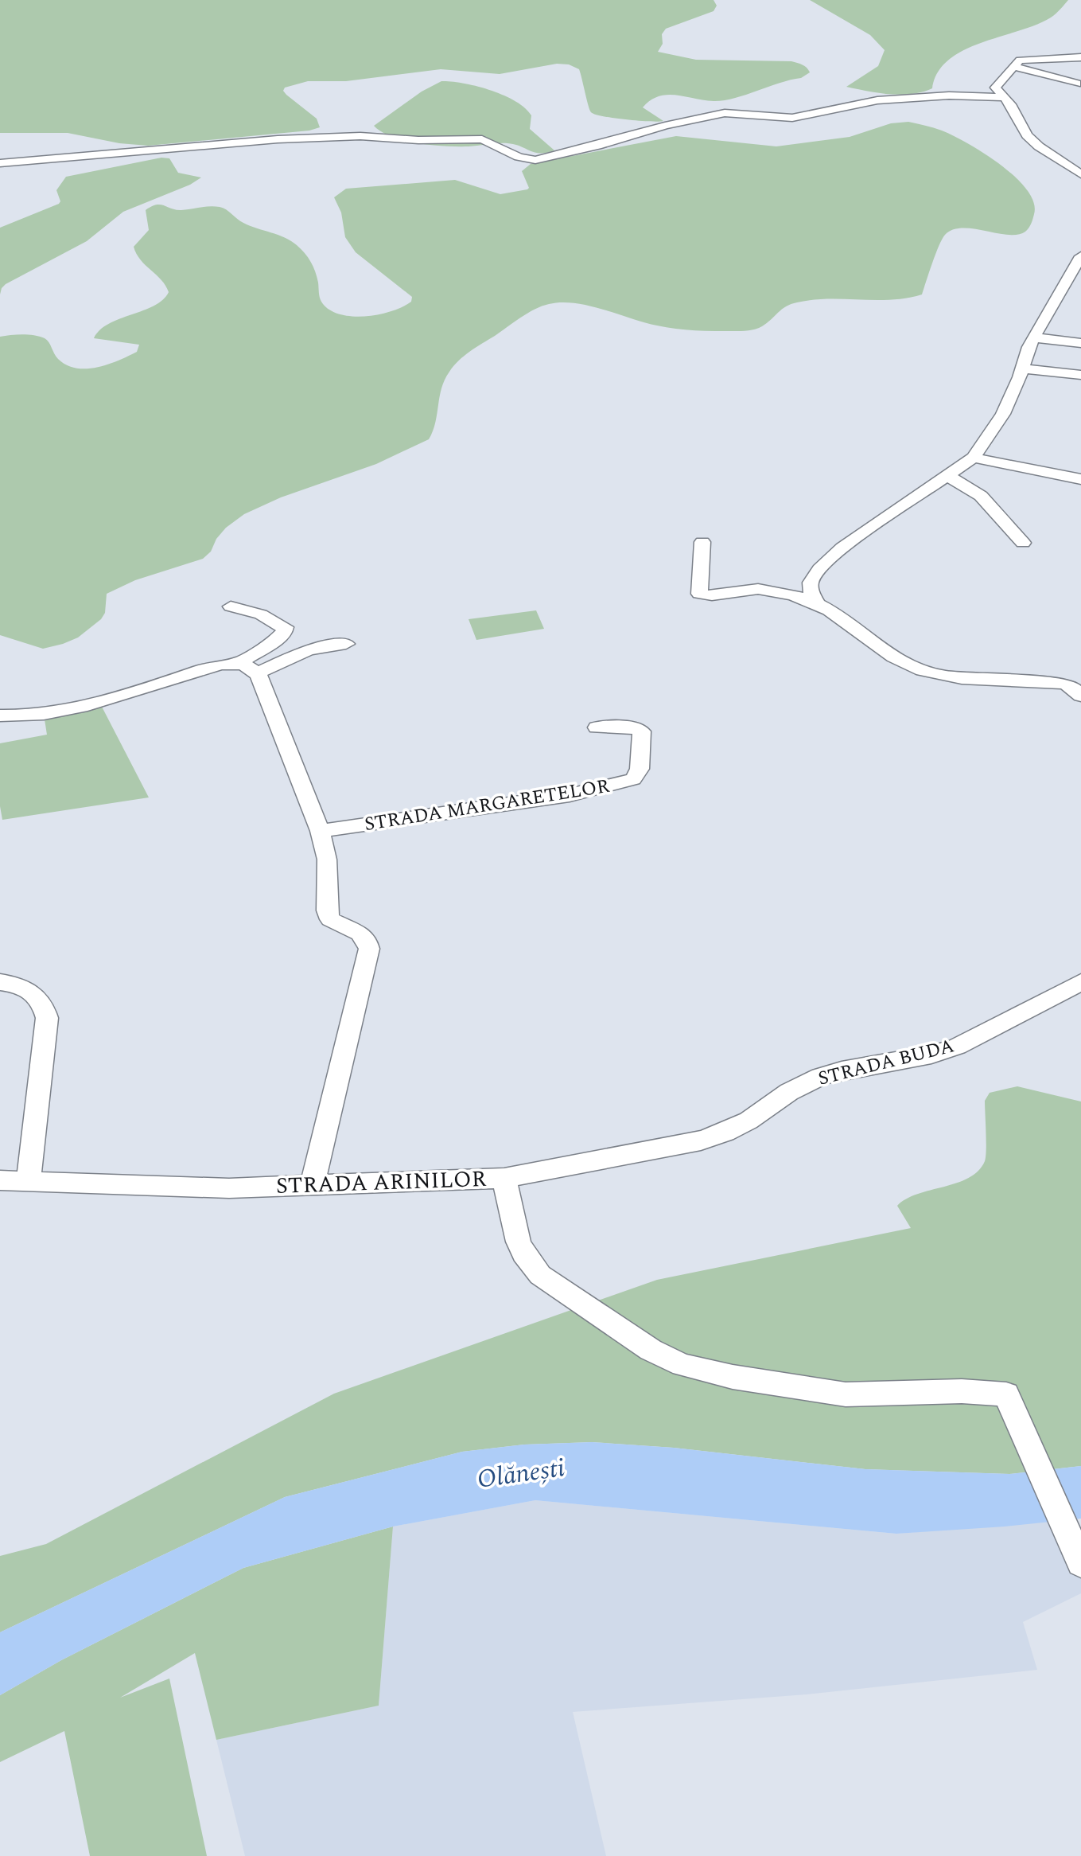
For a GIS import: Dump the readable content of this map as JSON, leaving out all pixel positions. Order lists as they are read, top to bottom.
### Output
{
  "streets": {
    "street": ["STRADA MARGARETELOR", "STRADA BUDA", "STRADA ARINILOR"]
  },
  "crossings": [
    ["STRADA BUDA", "STRADA ARINILOR"]
  ],
  "water": ["Olănești"]
}
